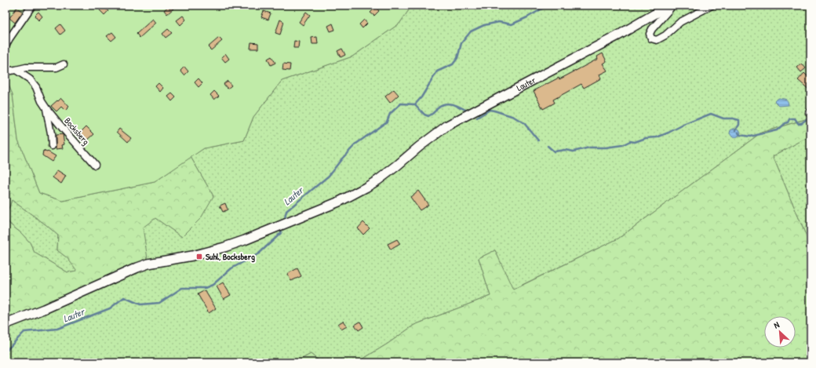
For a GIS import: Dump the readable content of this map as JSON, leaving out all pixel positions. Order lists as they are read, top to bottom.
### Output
{
  "streets": {
    "street": ["Lauter", "Bocksberg"]
  },
  "water": ["Lauter"],
  "places": {
    "transit": ["Suhl, Bocksberg"]
  },
  "north": "top left"
}
